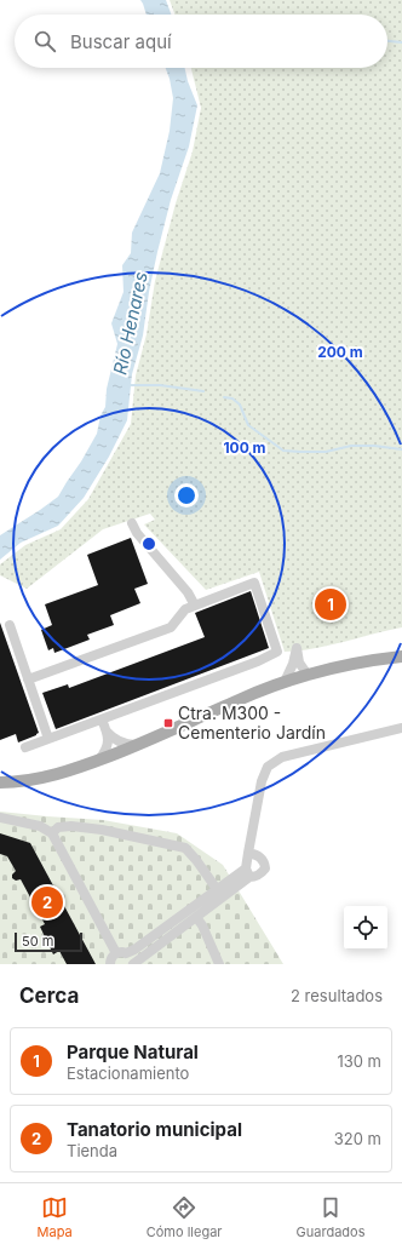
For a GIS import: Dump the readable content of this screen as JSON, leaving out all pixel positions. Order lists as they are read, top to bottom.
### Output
{
  "water": ["Río Henares"],
  "places": {
    "transit": ["Ctra. M300 - Cementerio Jardín"]
  },
  "scale_bar": "50 m",
  "page": {
    "search": "Buscar aquí",
    "pins": ["1", "2"],
    "scale": "50 m",
    "heading": ["Cerca", "2 resultados"],
    "list": [
      {
        "mark": "1",
        "name": "Parque Natural",
        "note": "Estacionamiento",
        "value": "130 m"
      },
      {
        "mark": "2",
        "name": "Tanatorio municipal",
        "note": "Tienda",
        "value": "320 m"
      }
    ],
    "nav": ["Mapa", "Cómo llegar", "Guardados"]
  },
  "rings": ["200 m", "100 m"]
}
